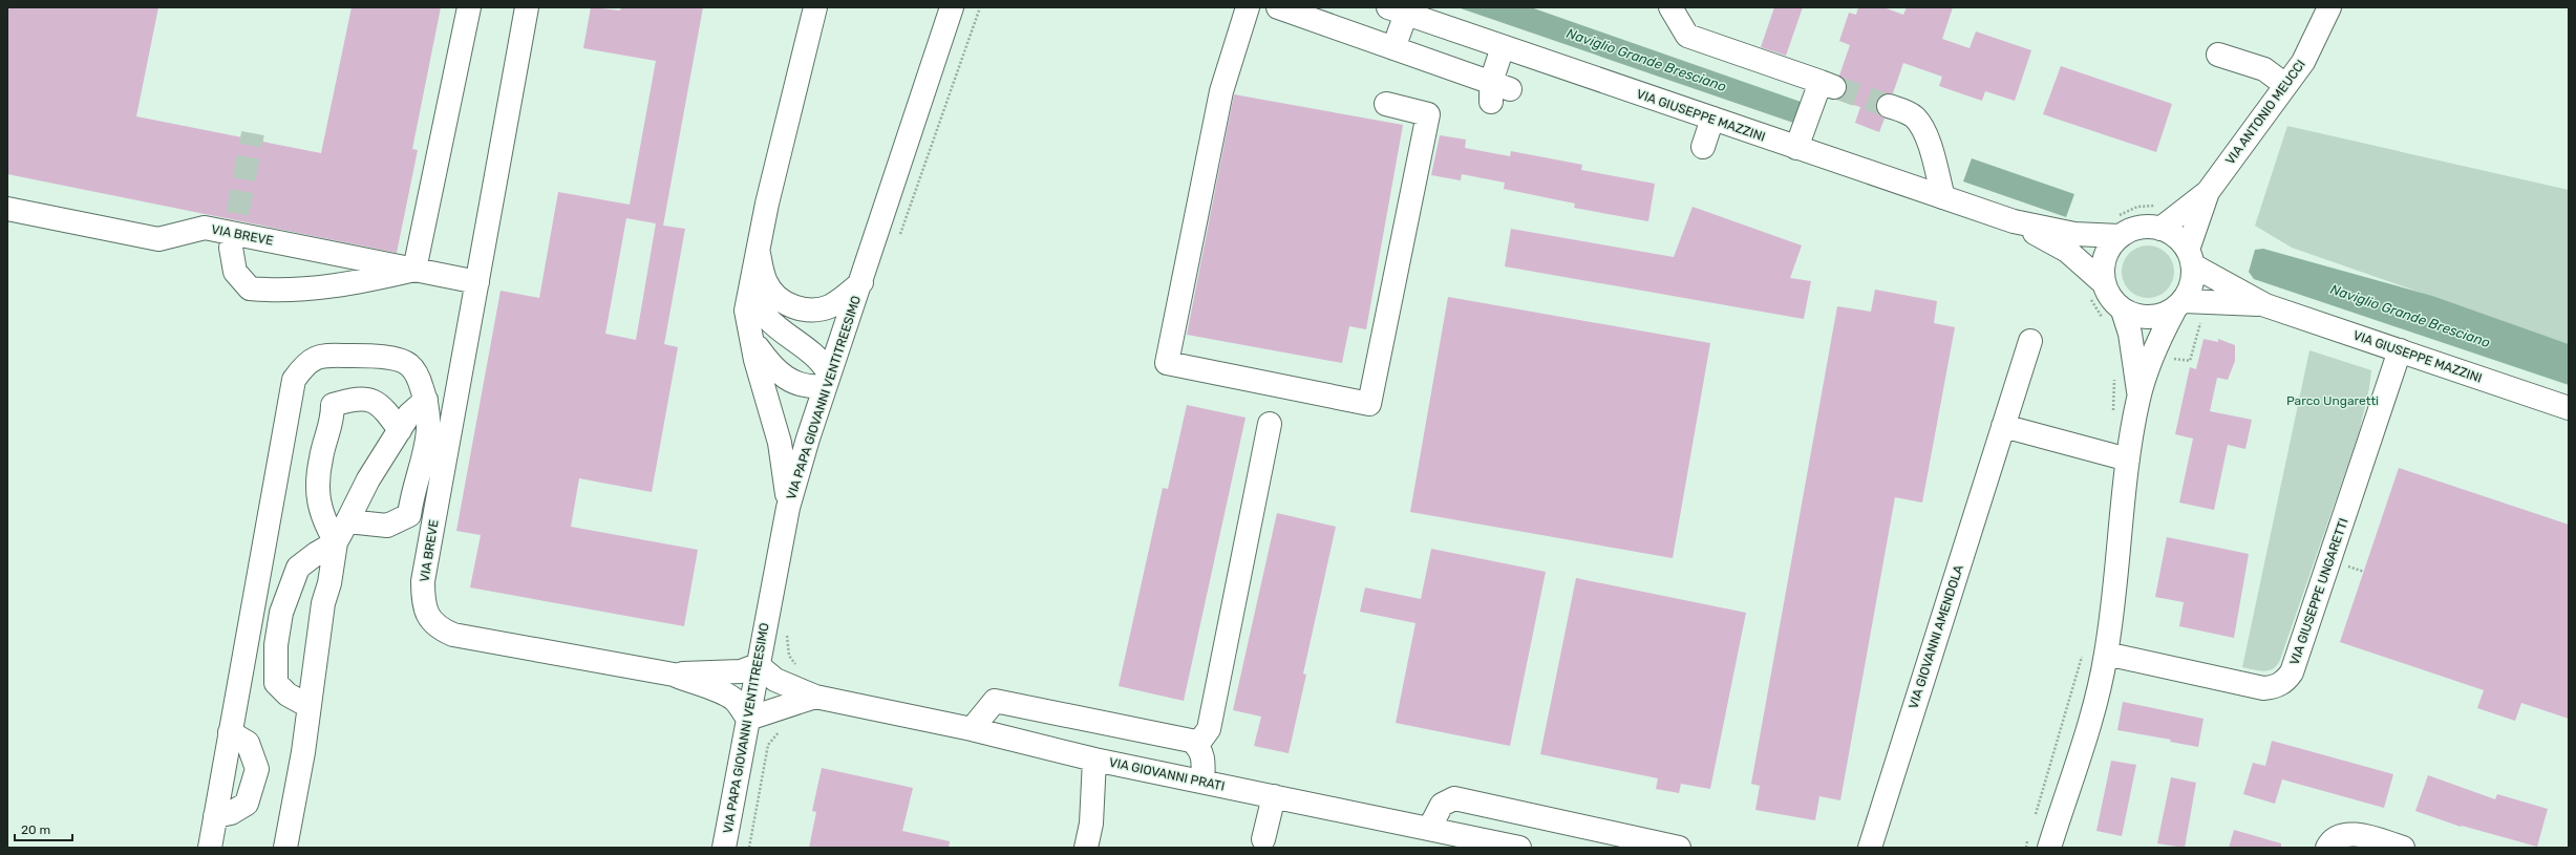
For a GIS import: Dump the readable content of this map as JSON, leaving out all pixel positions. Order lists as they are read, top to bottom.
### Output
{
  "streets": {
    "street": [
      "VIA ANTONIO MEUCCI",
      "VIA GIUSEPPE MAZZINI",
      "VIA BREVE",
      "VIA PAPA GIOVANNI VENTITREESIMO",
      "VIA GIUSEPPE UNGARETTI",
      "VIA GIOVANNI AMENDOLA",
      "VIA GIOVANNI PRATI"
    ]
  },
  "crossings": [
    ["VIA ANTONIO MEUCCI", "VIA GIUSEPPE MAZZINI"],
    ["VIA GIUSEPPE MAZZINI", "VIA GIUSEPPE UNGARETTI"],
    ["VIA PAPA GIOVANNI VENTITREESIMO", "VIA GIOVANNI PRATI"]
  ],
  "water": ["Naviglio Grande Bresciano"],
  "parks": ["Parco Ungaretti"],
  "scale_bar": "20 m"
}
